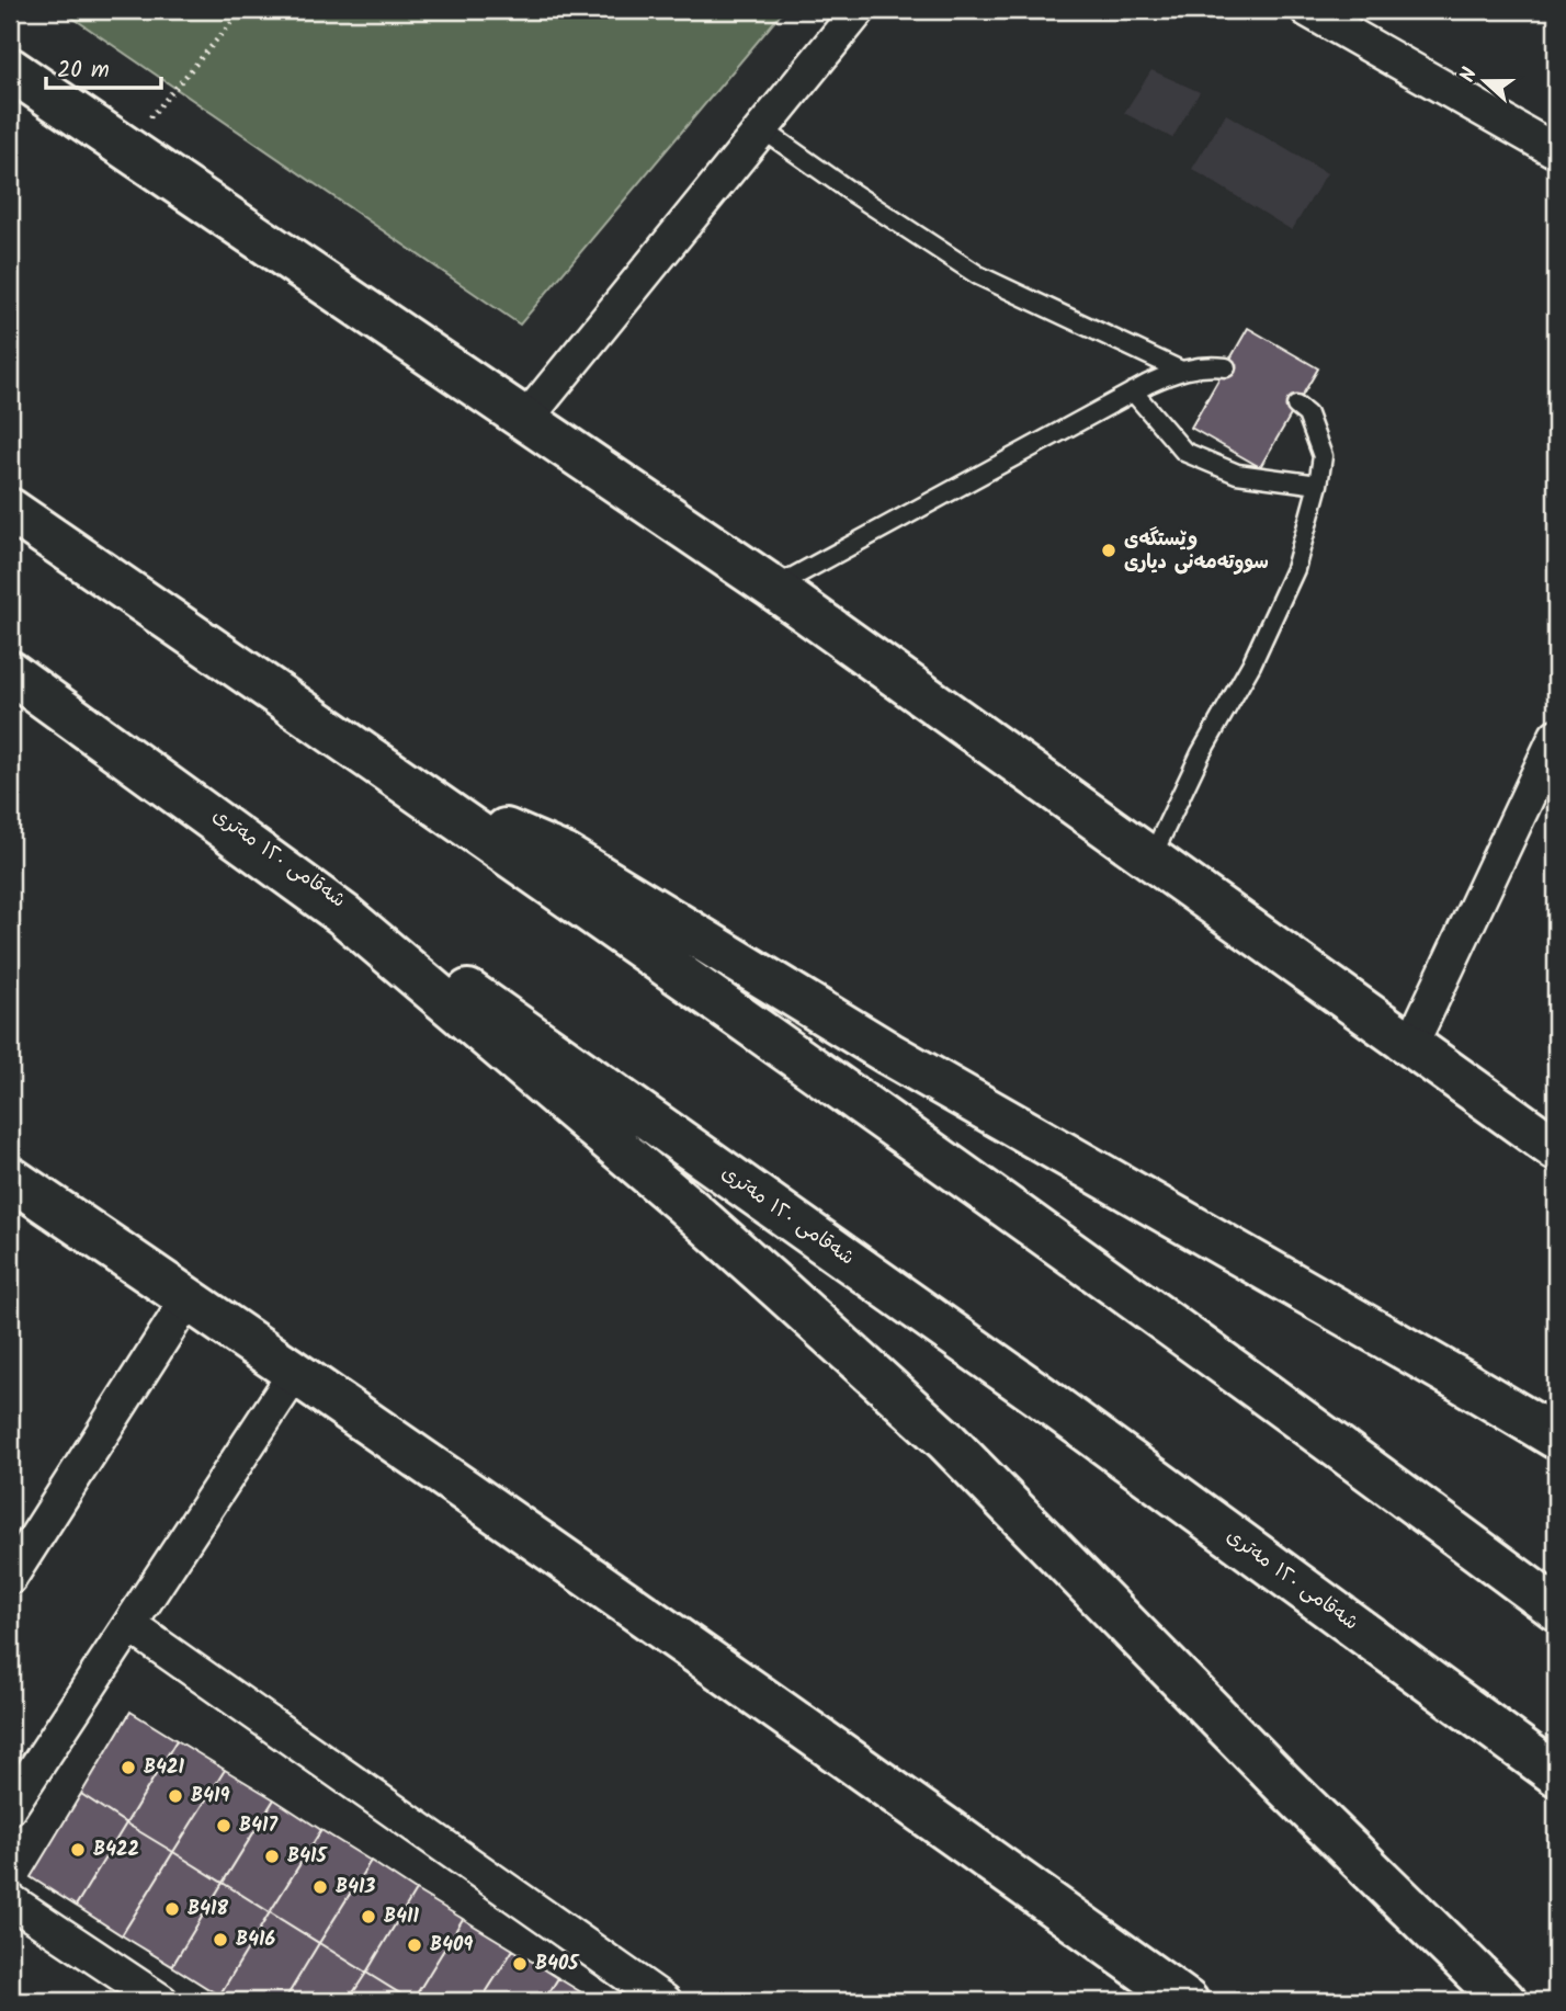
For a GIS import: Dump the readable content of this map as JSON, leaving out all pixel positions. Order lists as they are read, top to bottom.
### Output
{
  "streets": {
    "main road": ["شەقامی ١٢٠ مەتری"]
  },
  "places": [
    "وێستگەی سووتەمەنی دیاری",
    "B421",
    "B419",
    "B417",
    "B422",
    "B415",
    "B413",
    "B418",
    "B411",
    "B416",
    "B409",
    "B405"
  ],
  "scale_bar": "20 m",
  "north": "left"
}
